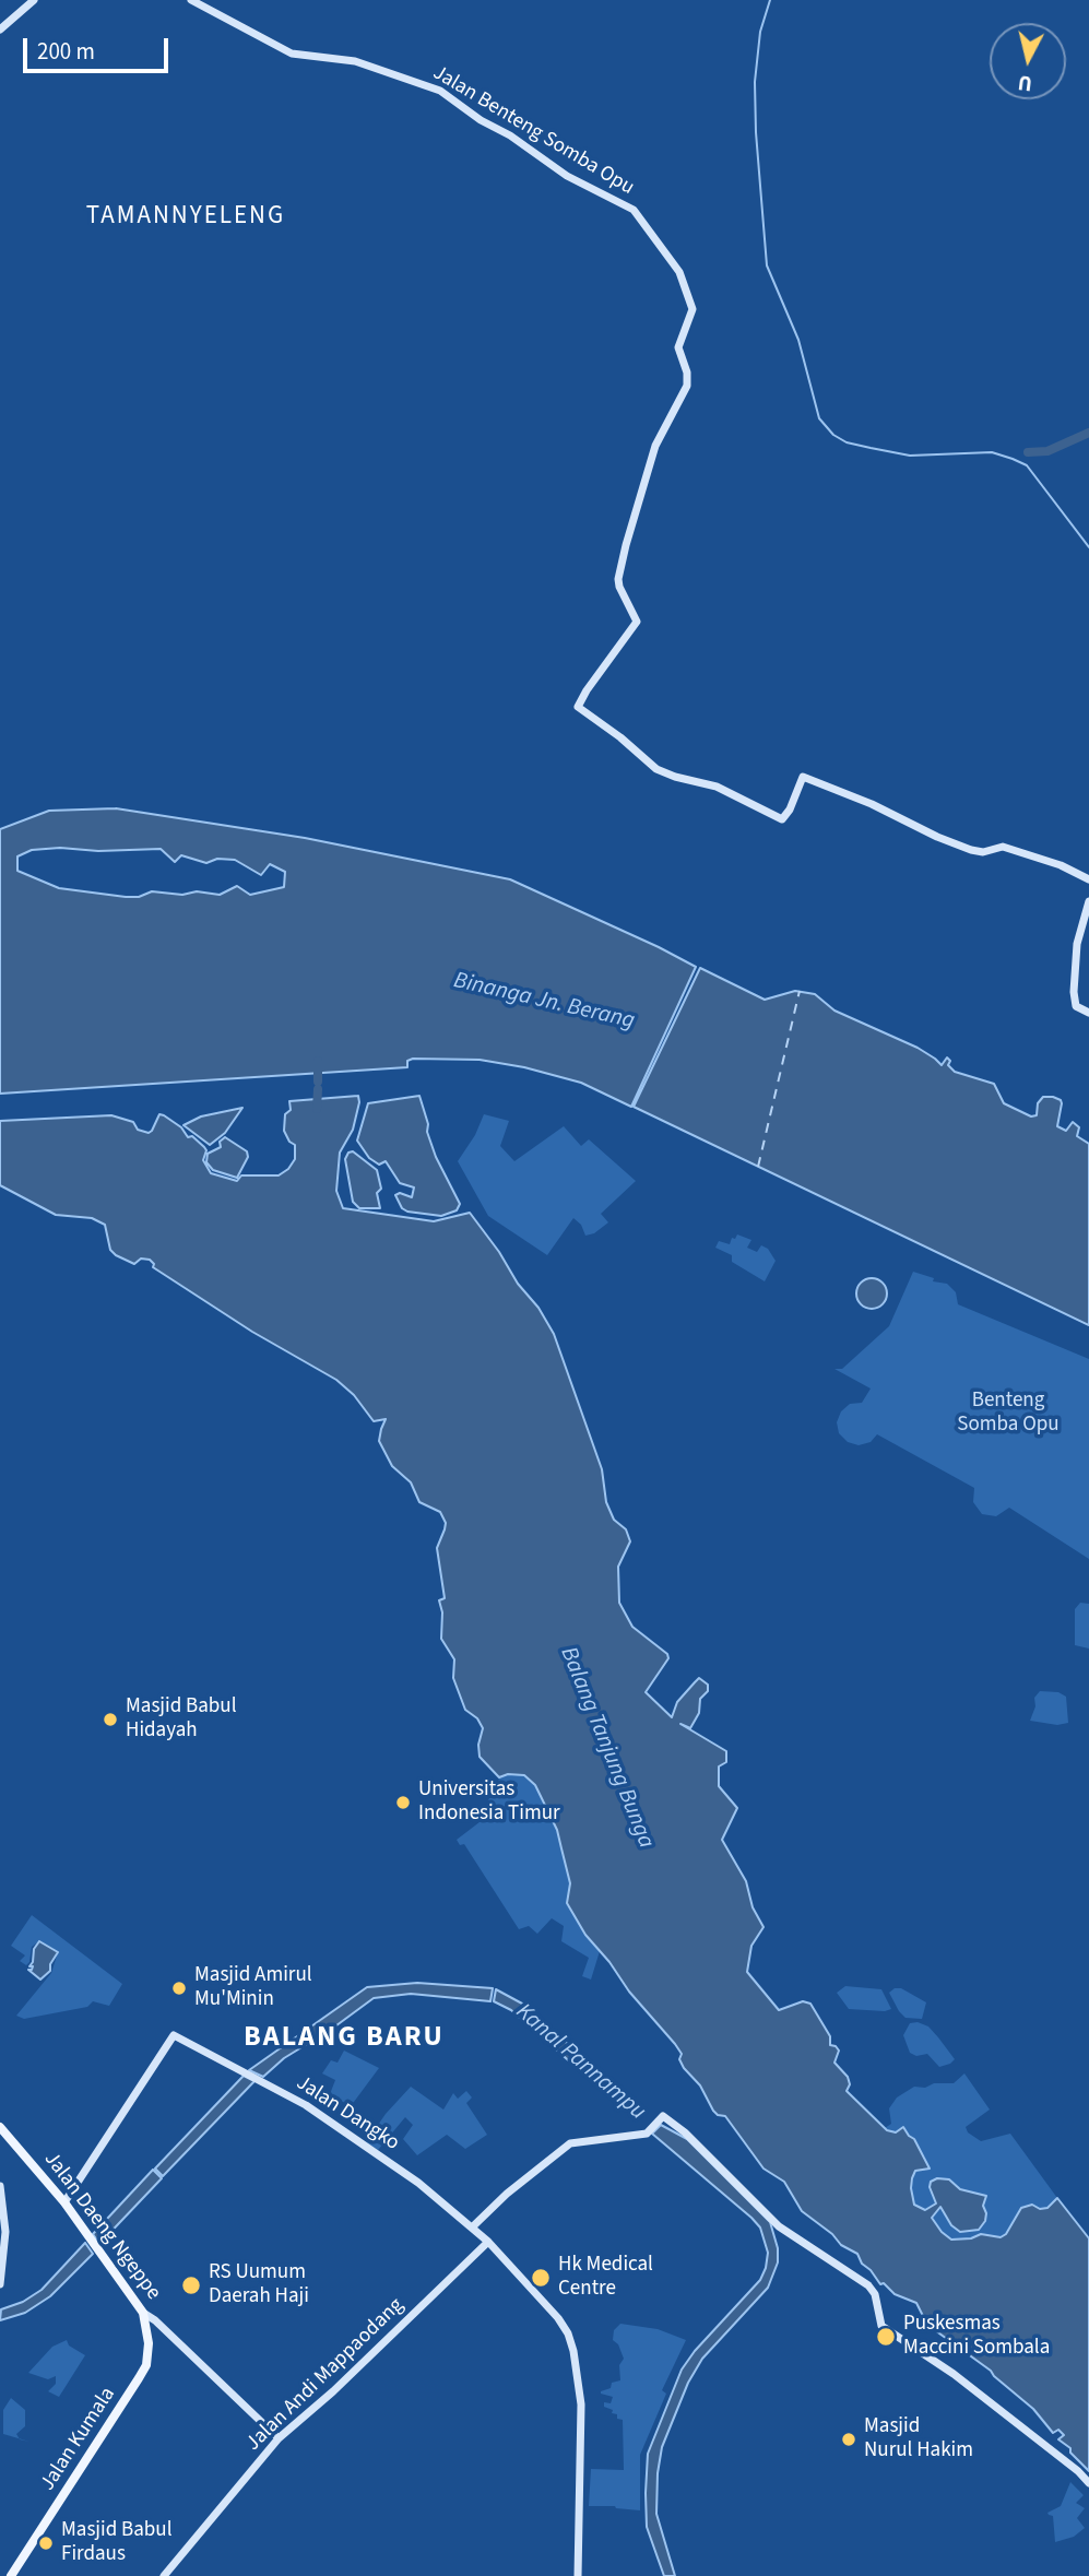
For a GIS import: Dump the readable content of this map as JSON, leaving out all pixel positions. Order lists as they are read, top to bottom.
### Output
{
  "streets": {
    "main road": ["Jalan Daeng Ngeppe", "Jalan Kumala"],
    "street": ["Jalan Benteng Somba Opu", "Jalan Dangko", "Jalan Andi Mappaodang"]
  },
  "crossings": [
    ["Jalan Dangko", "Jalan Daeng Ngeppe"],
    ["Jalan Dangko", "Jalan Andi Mappaodang"],
    ["Jalan Daeng Ngeppe", "Jalan Andi Mappaodang"],
    ["Jalan Daeng Ngeppe", "Jalan Kumala"]
  ],
  "districts": ["TAMANNYELENG", "BALANG BARU"],
  "water": ["Binanga Jn. Berang", "Balang Tanjung Bunga", "Kanal Pannampu"],
  "parks": ["Benteng Somba Opu"],
  "places": [
    "Masjid Babul Hidayah",
    "Universitas Indonesia Timur",
    "Masjid Amirul Mu'Minin",
    "Hk Medical Centre",
    "RS Uumum Daerah Haji",
    "Puskesmas Maccini Sombala",
    "Masjid Nurul Hakim",
    "Masjid Babul Firdaus"
  ],
  "scale_bar": "200 m",
  "north": "bottom"
}
